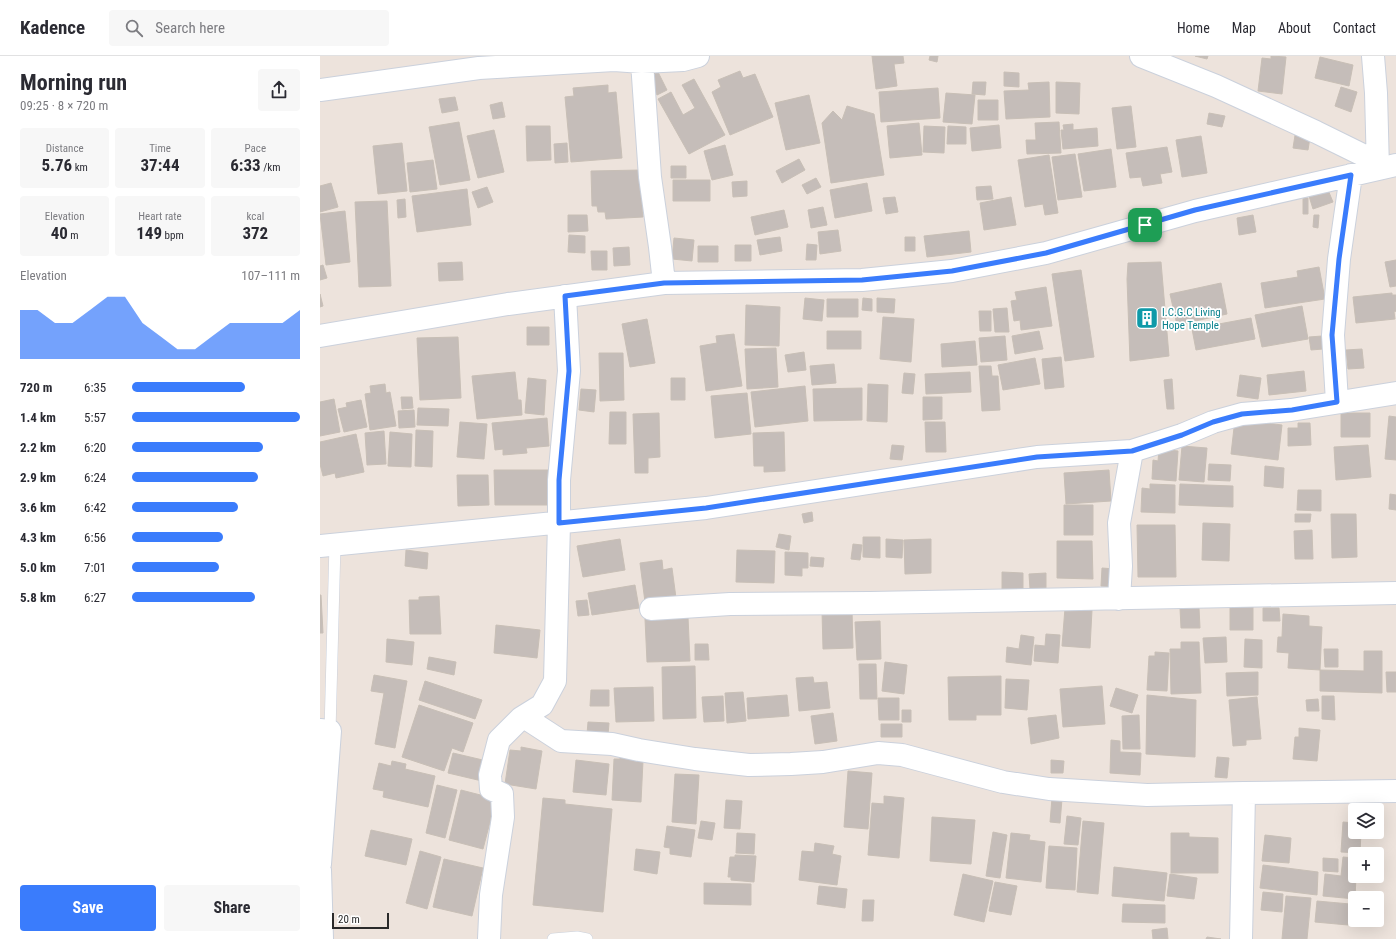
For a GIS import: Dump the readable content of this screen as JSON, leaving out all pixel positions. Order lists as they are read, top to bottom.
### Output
{
  "places": {
    "building": ["I.C.G.C Living Hope Temple"]
  },
  "scale_bar": "20 m",
  "page": {
    "header": "Kadence",
    "search": "Search here",
    "nav": [
      "Home",
      "Map",
      "About",
      "Contact"
    ],
    "heading": ["Morning run", "09:25 · 8 × 720 m"],
    "stats": [
      ["Distance", "5.76 km"],
      ["Time", "37:44"],
      ["Pace", "6:33 /km"],
      ["Elevation", "40 m"],
      ["Heart rate", "149 bpm"],
      ["kcal", "372"]
    ],
    "chart": ["Elevation", "107–111 m"],
    "list": [
      {
        "name": "720 m",
        "note": "6:35"
      },
      {
        "name": "1.4 km",
        "note": "5:57"
      },
      {
        "name": "2.2 km",
        "note": "6:20"
      },
      {
        "name": "2.9 km",
        "note": "6:24"
      },
      {
        "name": "3.6 km",
        "note": "6:42"
      },
      {
        "name": "4.3 km",
        "note": "6:56"
      },
      {
        "name": "5.0 km",
        "note": "7:01"
      },
      {
        "name": "5.8 km",
        "note": "6:27"
      }
    ],
    "map_buttons": ["+", "−"],
    "buttons": ["Save", "Share"],
    "scale": "20 m"
  }
}
